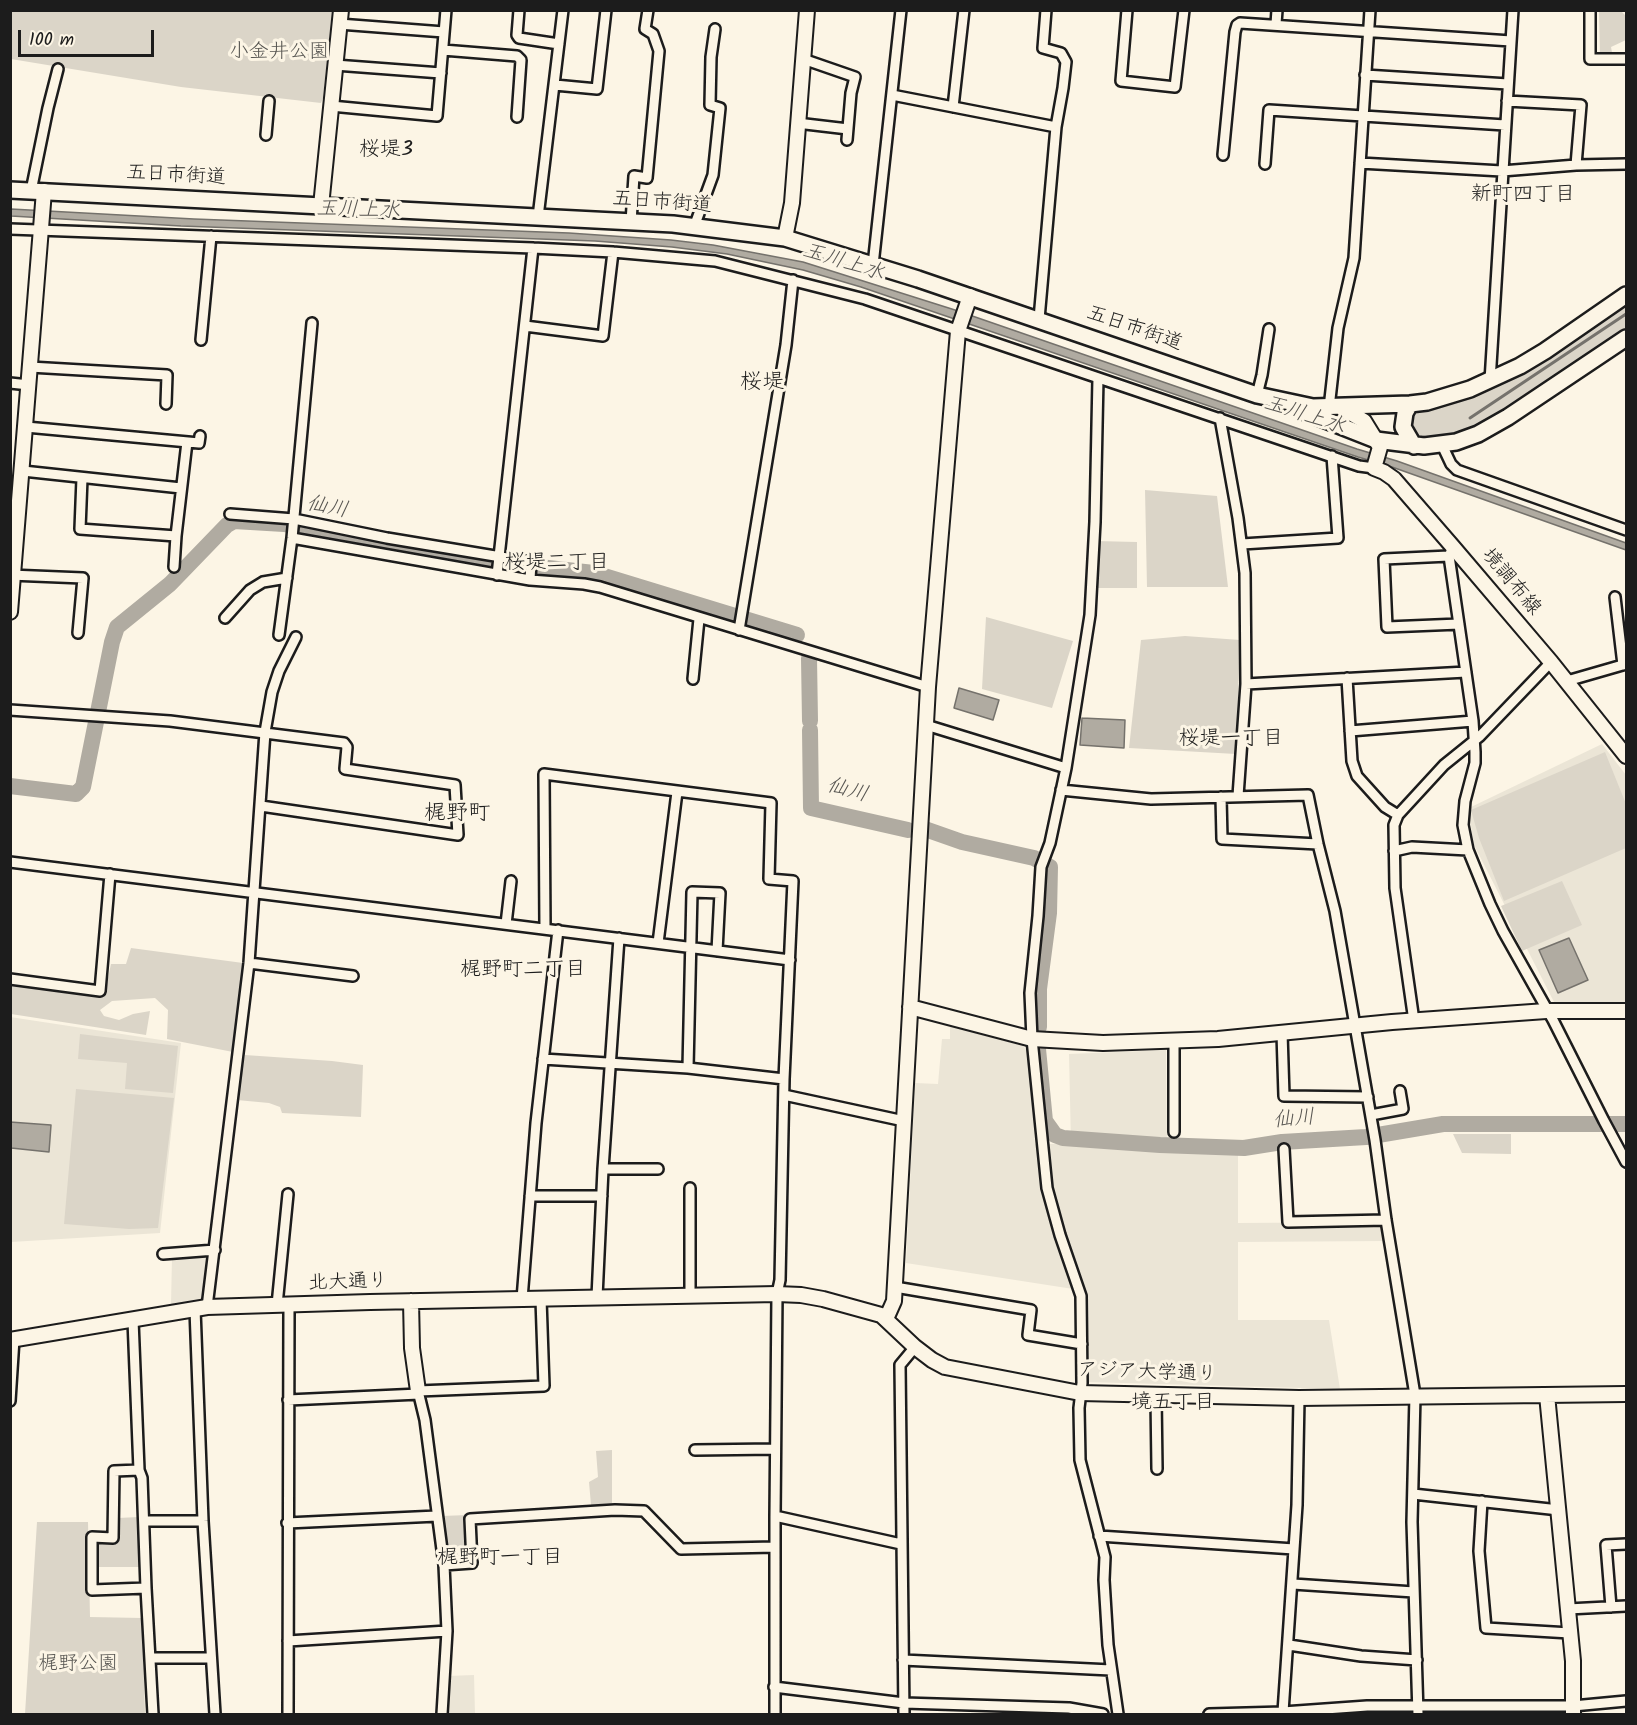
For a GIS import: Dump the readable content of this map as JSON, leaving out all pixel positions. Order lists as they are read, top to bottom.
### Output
{
  "streets": {
    "main road": ["五日市街道"],
    "street": ["境調布線", "北大通り", "アジア大学通り"]
  },
  "crossings": [
    ["北大通り", "アジア大学通り"]
  ],
  "districts": [
    "桜堤3",
    "新町四丁目",
    "桜堤",
    "桜堤二丁目",
    "桜堤一丁目",
    "梶野町",
    "梶野町二丁目",
    "境五丁目",
    "梶野町一丁目"
  ],
  "water": ["玉川上水", "仙川"],
  "parks": ["小金井公園", "梶野公園"],
  "scale_bar": "100 m"
}
